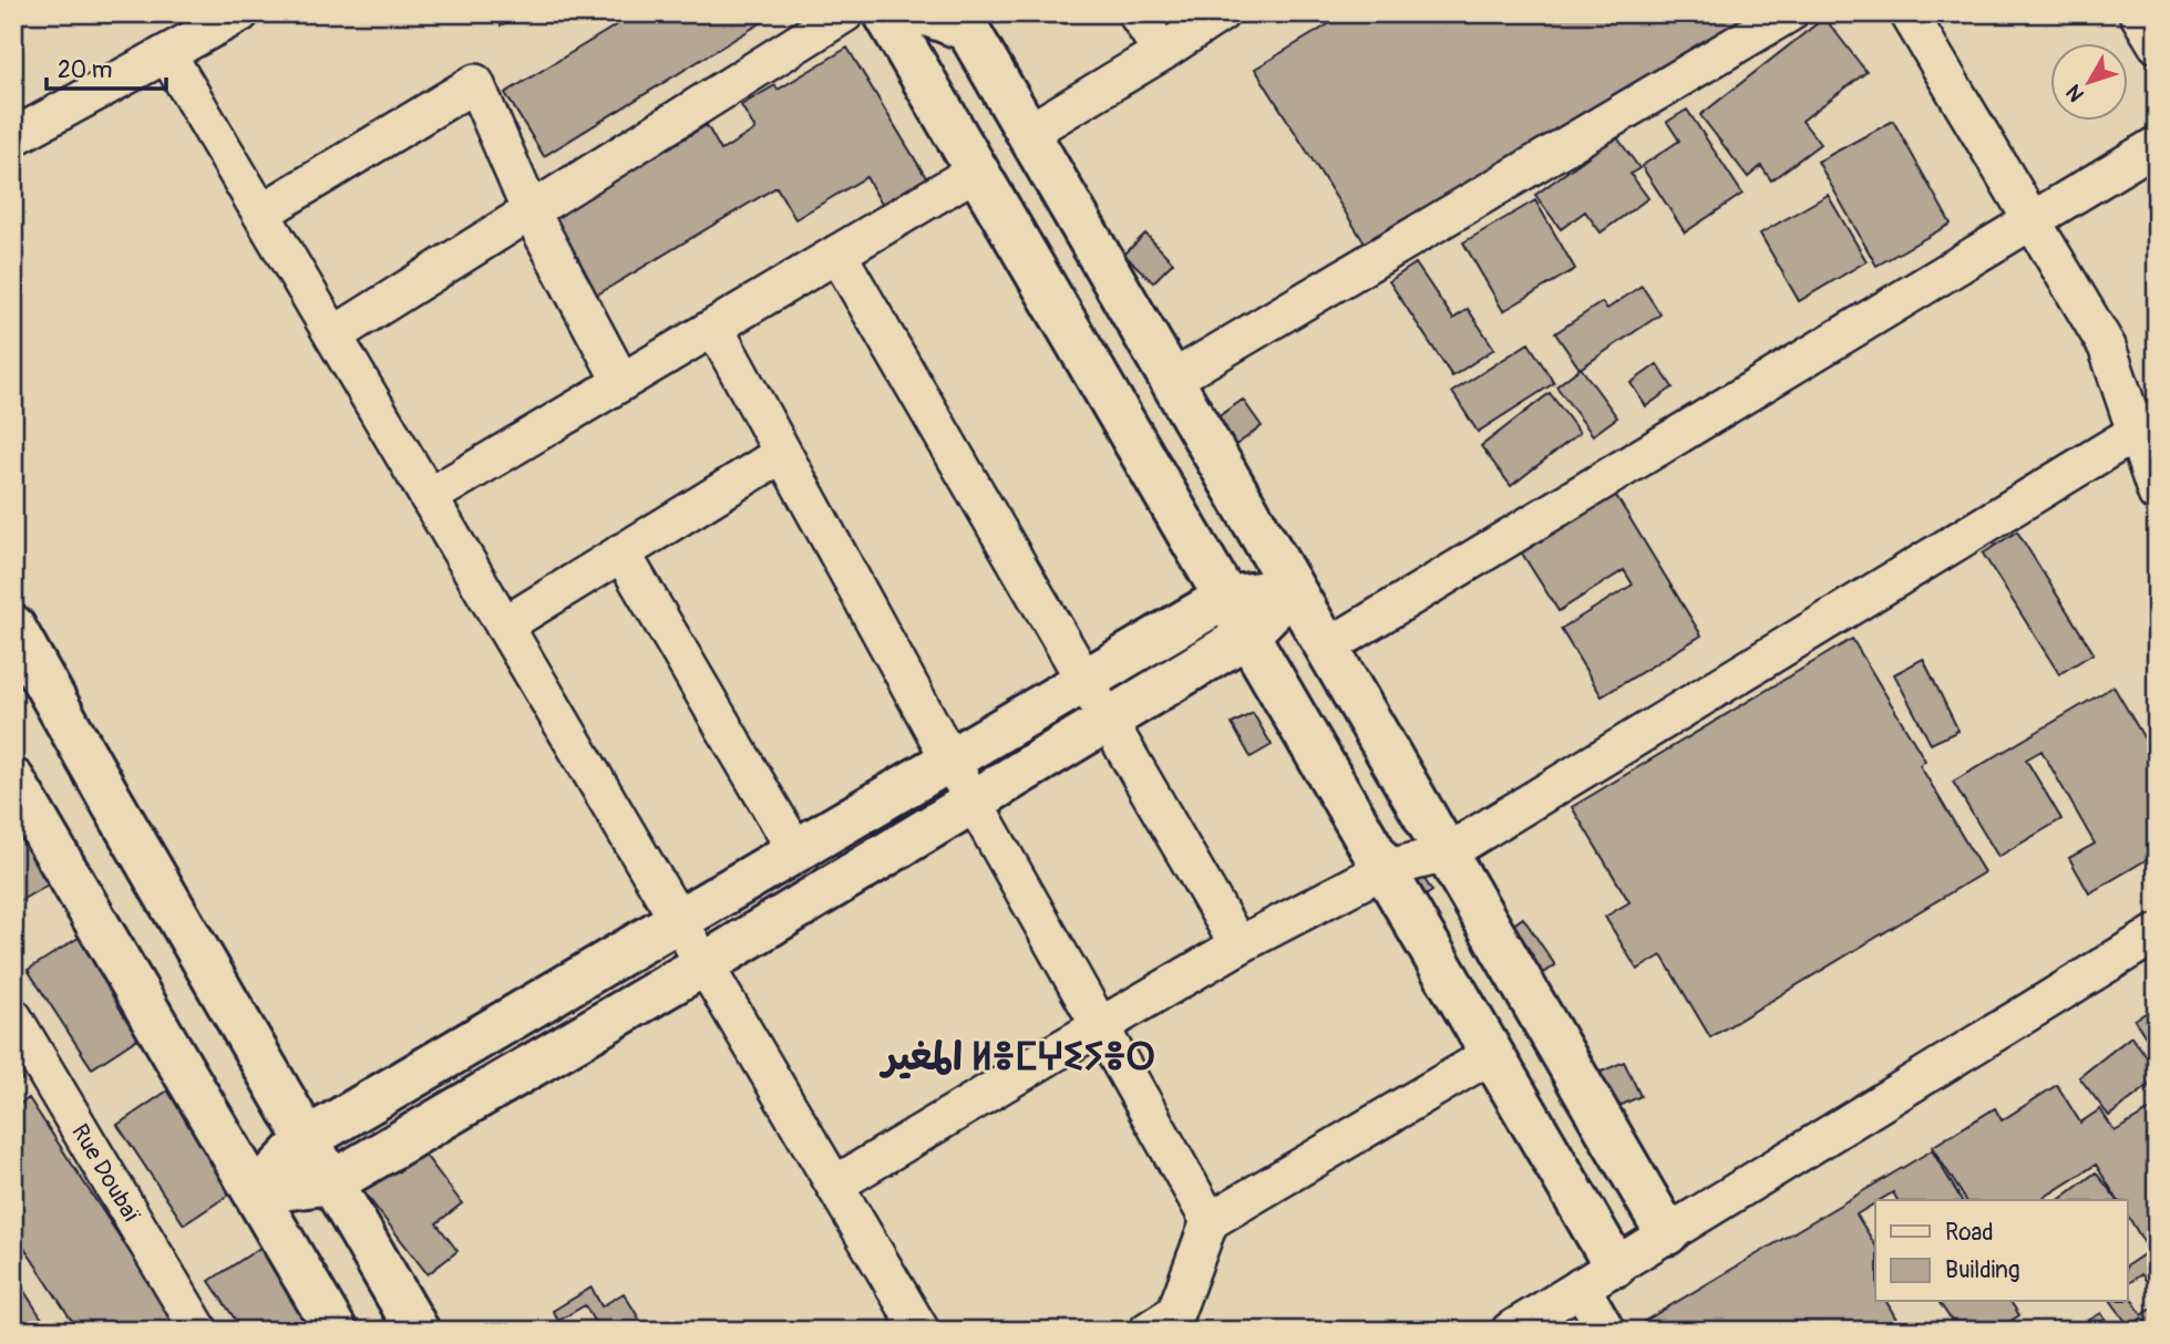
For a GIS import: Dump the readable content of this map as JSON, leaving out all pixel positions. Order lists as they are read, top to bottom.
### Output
{
  "streets": {
    "street": ["Rue Doubaï"]
  },
  "districts": ["المغير ⵍⴻⵎⵖⵉⵢⴻⵔ"],
  "legend": ["Road", "Building"],
  "scale_bar": "20 m",
  "north": "bottom left"
}
